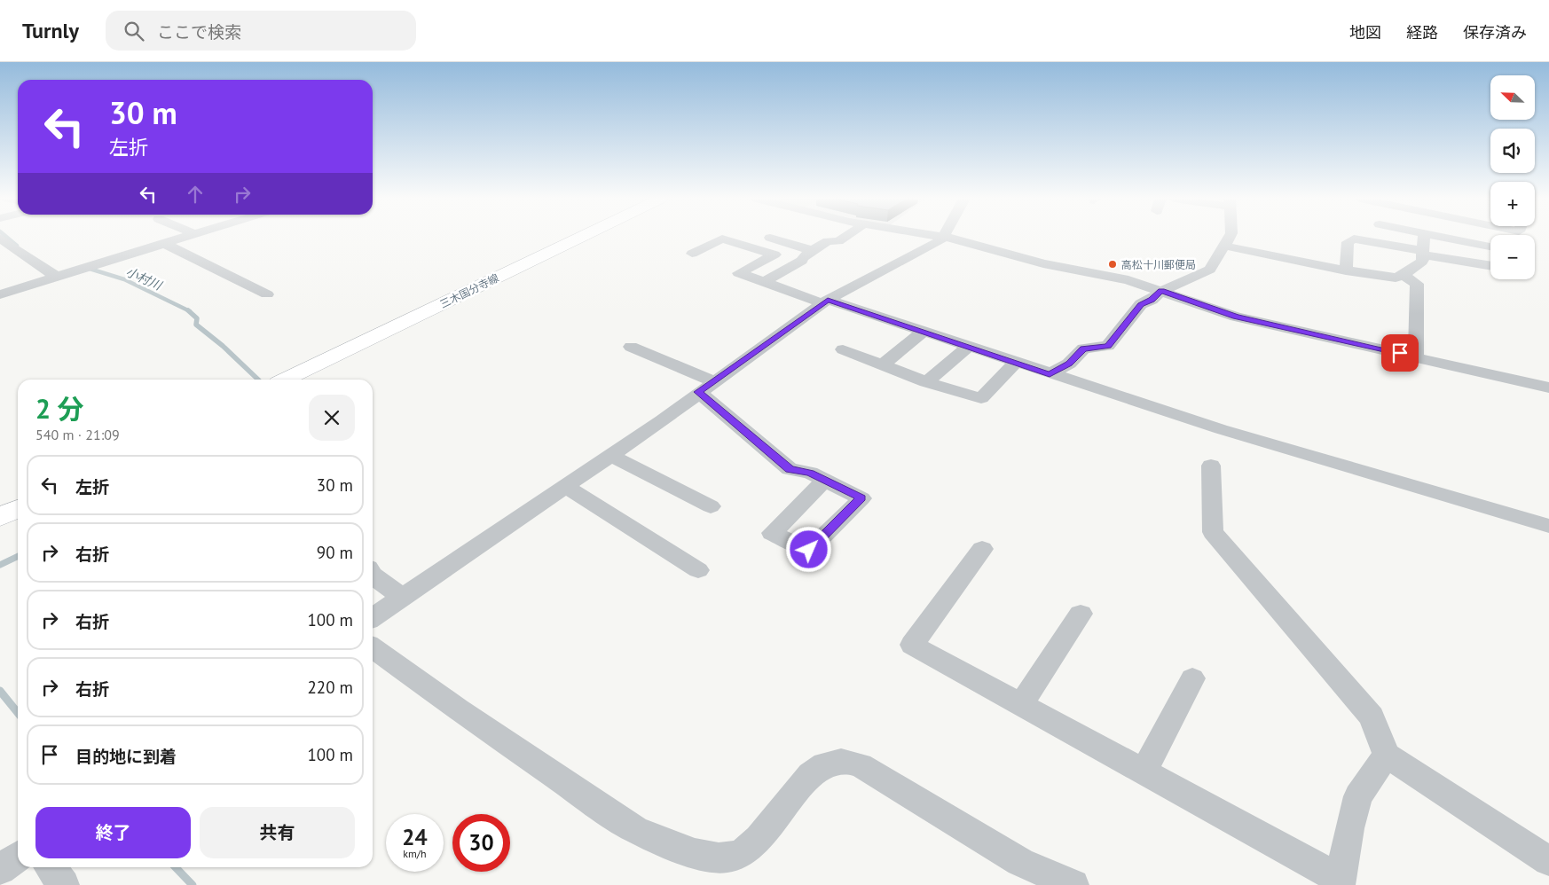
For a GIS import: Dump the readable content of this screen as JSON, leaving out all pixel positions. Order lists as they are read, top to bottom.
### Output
{
  "streets": {
    "main road": ["三木国分寺線"]
  },
  "water": ["小村川"],
  "places": ["高松十川郵便局"],
  "north": "top left",
  "page": {
    "header": "Turnly",
    "search": "ここで検索",
    "nav": ["地図", "経路", "保存済み"],
    "map_buttons": ["+", "−"],
    "turn": ["30 m", "左折"],
    "heading": ["2 分", "540 m · 21:09"],
    "list": [
      {
        "name": "左折",
        "value": "30 m"
      },
      {
        "name": "右折",
        "value": "90 m"
      },
      {
        "name": "右折",
        "value": "100 m"
      },
      {
        "name": "右折",
        "value": "220 m"
      },
      {
        "name": "目的地に到着",
        "value": "100 m"
      }
    ],
    "buttons": ["終了", "共有"],
    "speed": "24 km/h",
    "limit": "30"
  }
}
